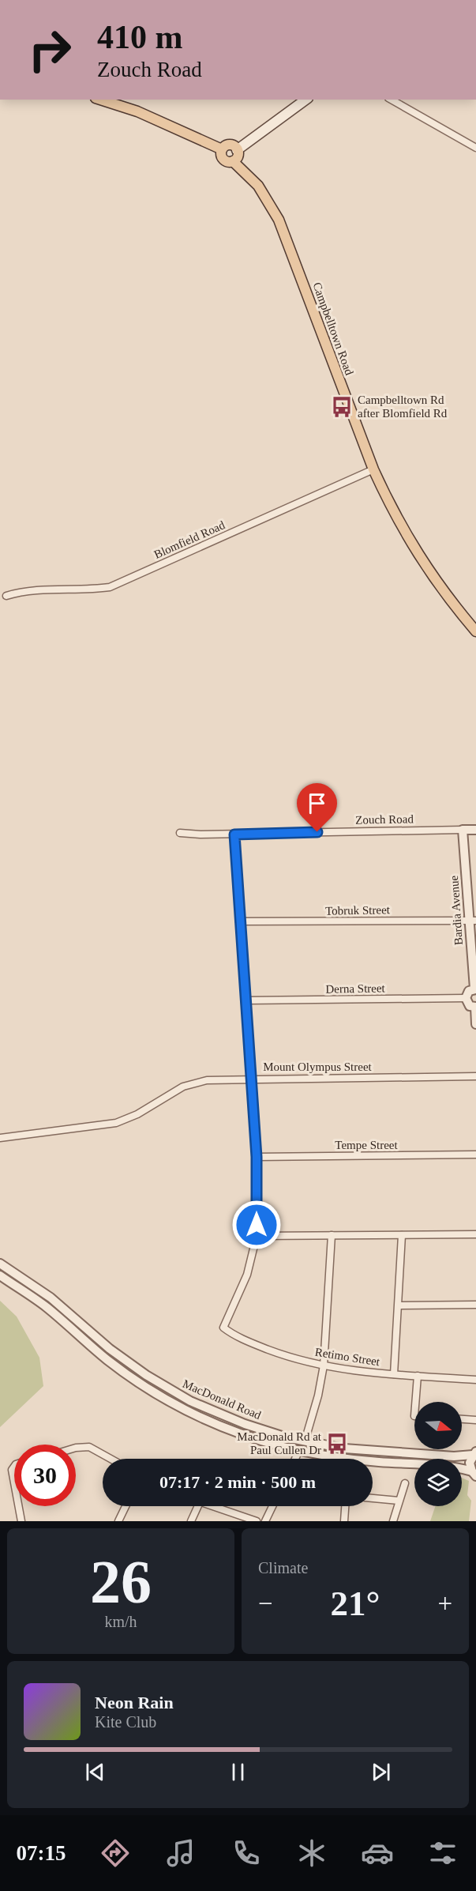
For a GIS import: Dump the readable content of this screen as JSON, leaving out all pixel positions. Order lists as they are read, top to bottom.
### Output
{
  "streets": {
    "main road": ["Campbelltown Road"],
    "street": [
      "Blomfield Road",
      "Zouch Road",
      "Tobruk Street",
      "Bardia Avenue",
      "Derna Street",
      "Mount Olympus Street",
      "Tempe Street",
      "Retimo Street",
      "MacDonald Road"
    ]
  },
  "crossings": [
    ["Campbelltown Road", "Blomfield Road"],
    ["Zouch Road", "Bardia Avenue"],
    ["Tobruk Street", "Bardia Avenue"]
  ],
  "places": {
    "bus stop": ["Campbelltown Rd after Blomfield Rd", "MacDonald Rd at Paul Cullen Dr"]
  },
  "north": "right",
  "page": {
    "turn": ["410 m", "Zouch Road"],
    "limit": "30",
    "trip": "07:17 · 2 min · 500 m",
    "tile": [
      ["26", "km/h"],
      "Climate"
    ],
    "heat": ["−", "21°", "+"],
    "song": ["Neon Rain", "Kite Club"],
    "tabs": "07:15"
  }
}
